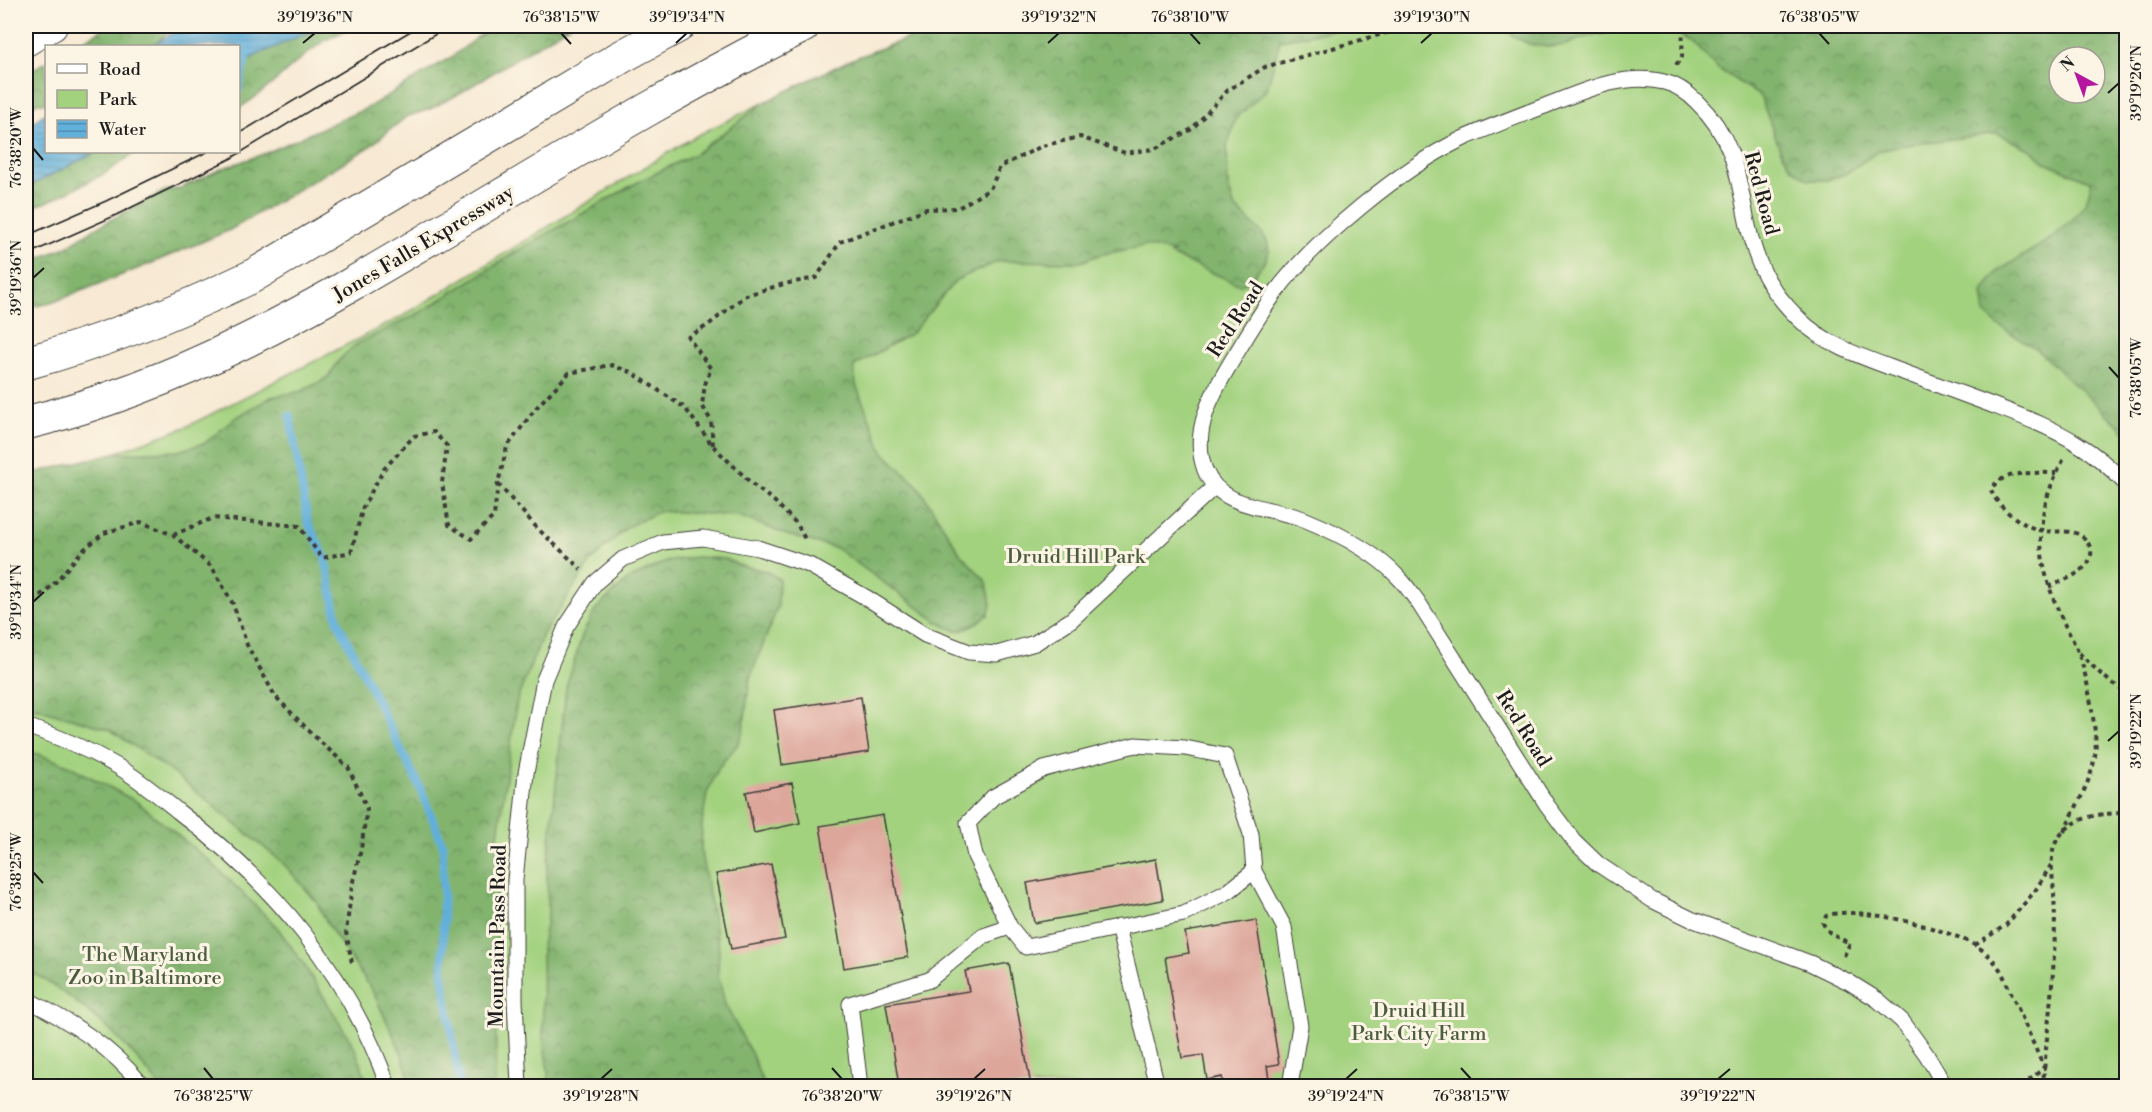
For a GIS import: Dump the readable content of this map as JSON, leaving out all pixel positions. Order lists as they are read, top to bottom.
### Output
{
  "streets": {
    "highway": ["Jones Falls Expressway"],
    "lane": ["Red Road", "Mountain Pass Road"]
  },
  "crossings": [
    ["Red Road", "Mountain Pass Road"]
  ],
  "parks": ["Druid Hill Park", "The Maryland Zoo in Baltimore", "Druid Hill Park City Farm"],
  "legend": ["Road", "Park", "Water"],
  "north": "top left",
  "coordinates": [
    "39°19'36\"N",
    "76°38'15\"W",
    "39°19'34\"N",
    "39°19'32\"N",
    "76°38'10\"W",
    "39°19'30\"N",
    "76°38'05\"W",
    "39°19'26\"N",
    "76°38'20\"W",
    "39°19'22\"N",
    "76°38'25\"W",
    "39°19'28\"N",
    "39°19'24\"N"
  ]
}
